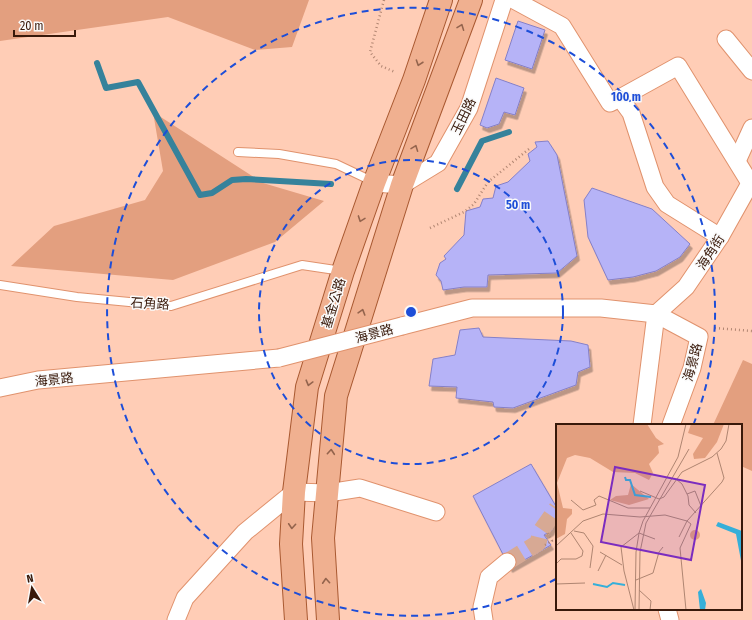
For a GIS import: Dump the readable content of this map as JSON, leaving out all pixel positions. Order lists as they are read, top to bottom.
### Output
{
  "streets": {
    "main road": ["基金公路"],
    "street": ["玉田路", "海角街", "海景路"],
    "lane": ["石角路"]
  },
  "crossings": [
    ["海角街", "海景路"],
    ["石角路", "基金公路"]
  ],
  "scale_bar": "20 m",
  "north": "top",
  "rings": ["100 m", "50 m"]
}
